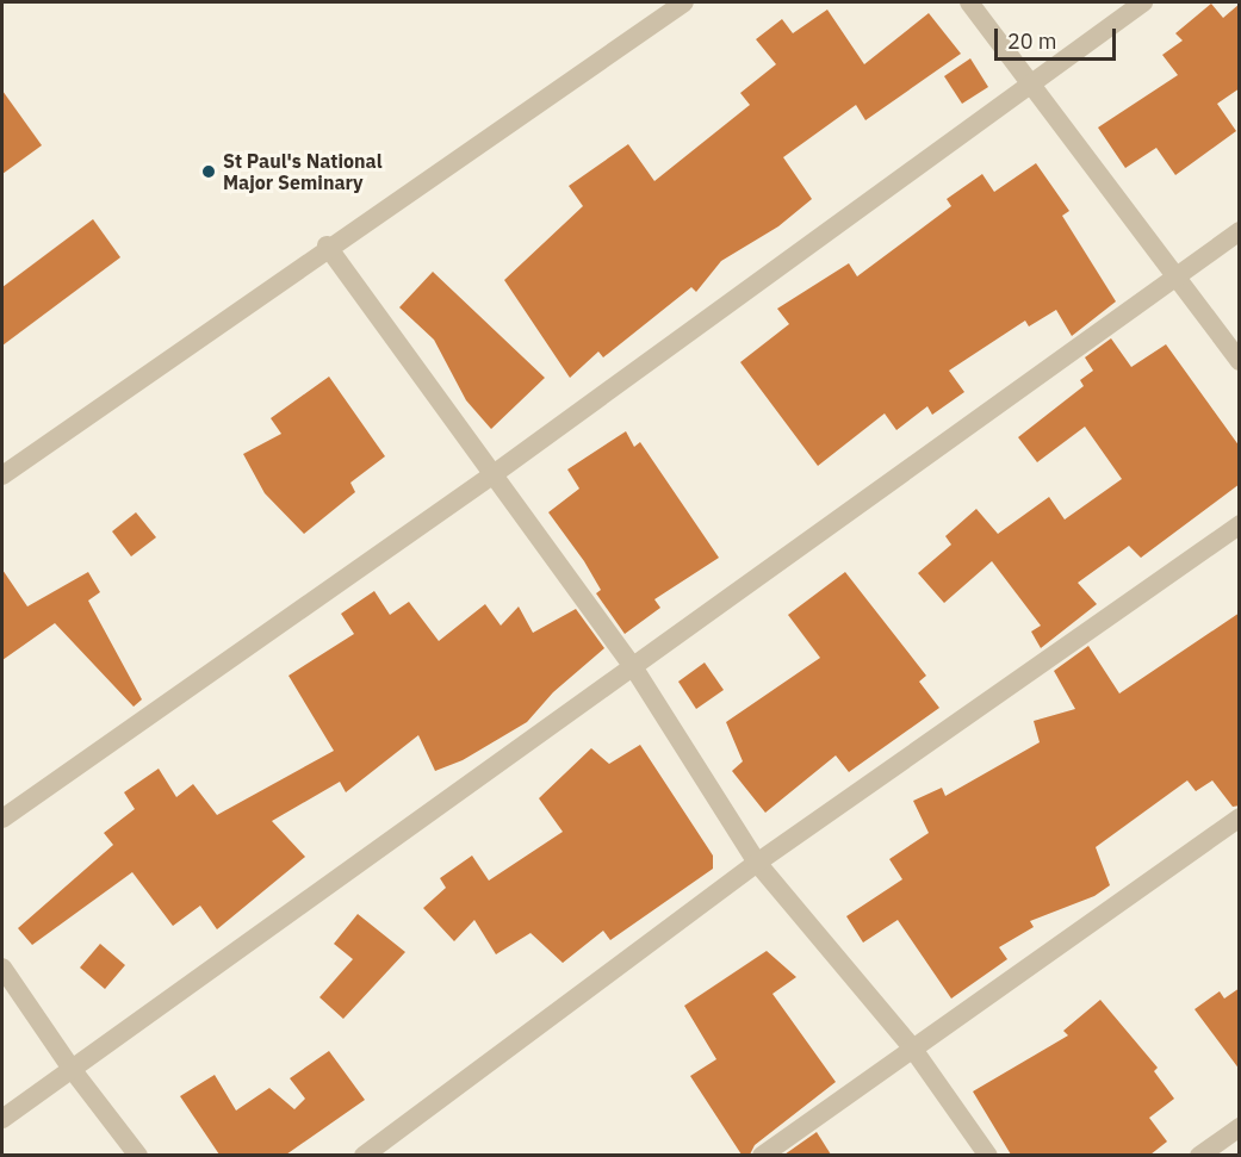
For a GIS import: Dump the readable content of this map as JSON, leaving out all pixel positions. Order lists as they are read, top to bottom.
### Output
{
  "places": ["St Paul's National Major Seminary"],
  "scale_bar": "20 m"
}
